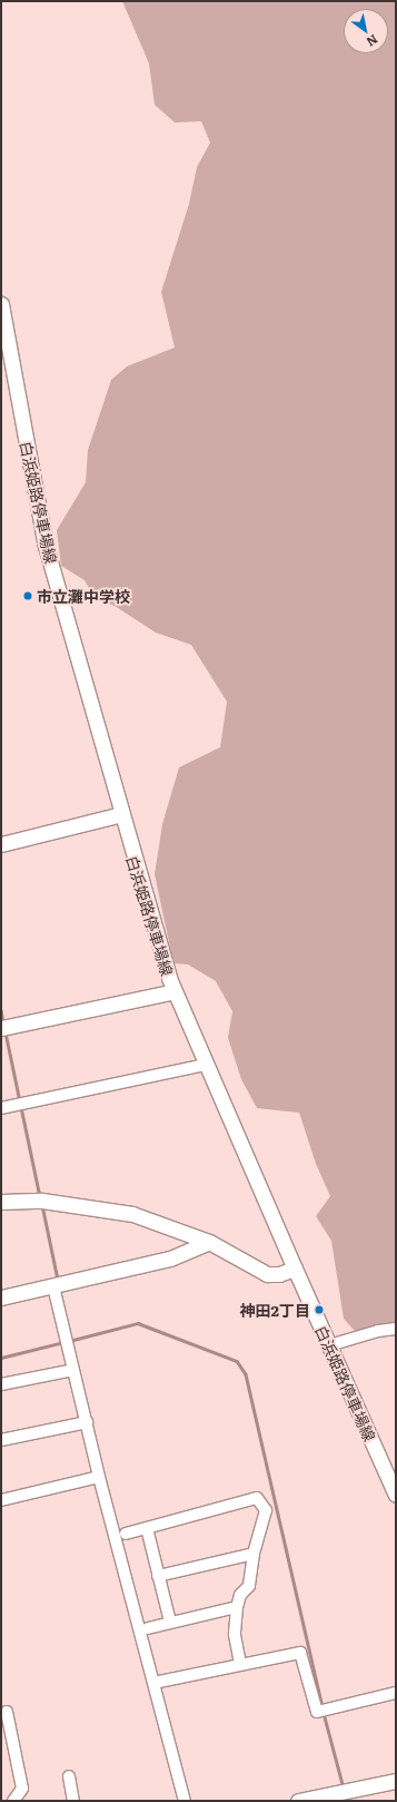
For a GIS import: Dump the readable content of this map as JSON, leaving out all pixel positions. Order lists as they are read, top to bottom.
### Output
{
  "streets": {
    "main road": ["白浜姫路停車場線"]
  },
  "places": ["市立灘中学校", "神田2丁目"],
  "north": "bottom right"
}
